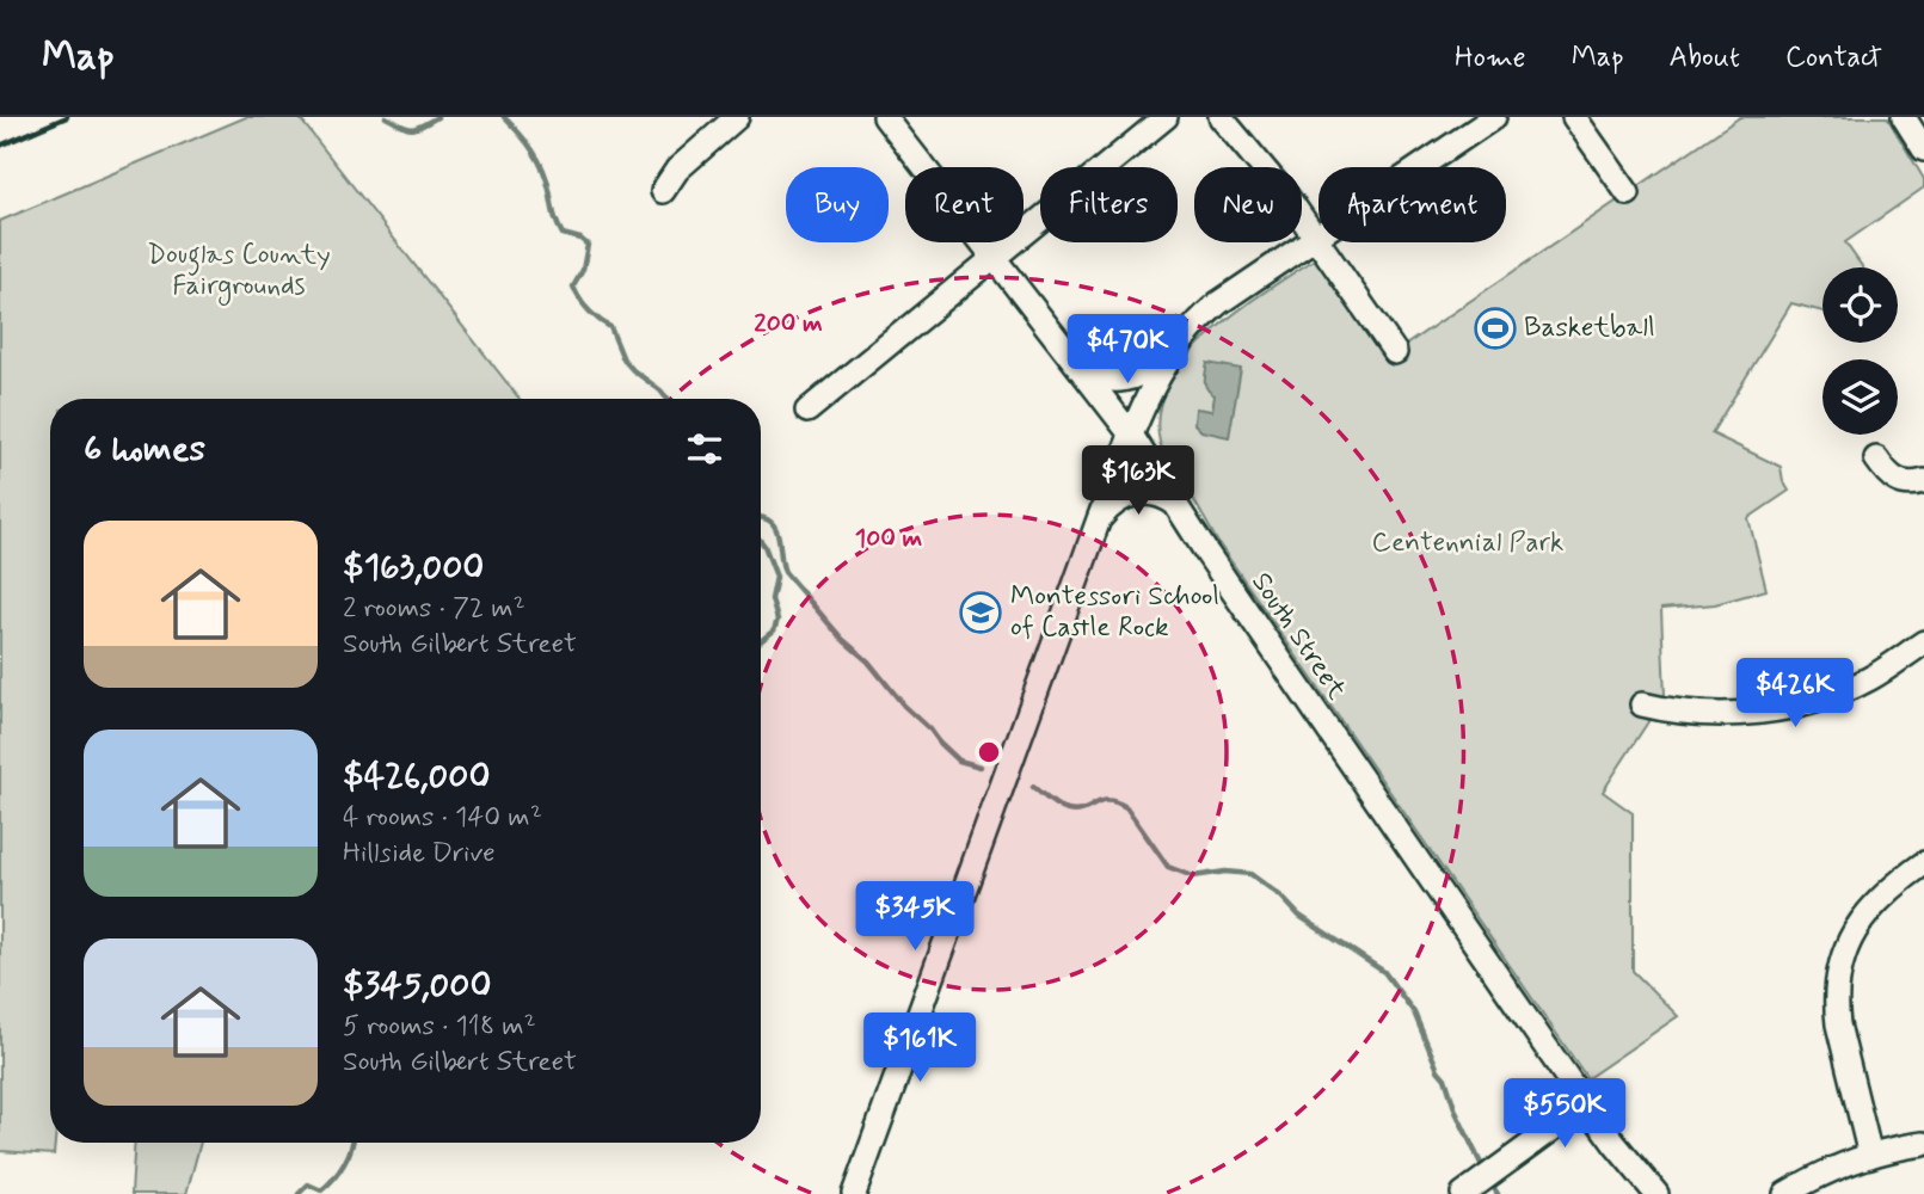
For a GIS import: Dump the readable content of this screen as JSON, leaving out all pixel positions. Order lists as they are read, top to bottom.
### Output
{
  "streets": {
    "street": ["South Street"]
  },
  "parks": ["Douglas County Fairgrounds", "Centennial Park"],
  "places": {
    "sports": ["Basketball"],
    "school or university": ["Montessori School of Castle Rock"]
  },
  "page": {
    "header": "Map",
    "nav": [
      "Home",
      "Map",
      "About",
      "Contact"
    ],
    "chip": [
      "Buy",
      "Rent",
      "Filters",
      "New",
      "Apartment"
    ],
    "price": [
      "$470K",
      "$163K",
      "$426K",
      "$345K",
      "$161K",
      "$550K"
    ],
    "heading": "6 homes",
    "list": [
      {
        "name": "$163,000",
        "note": "2 rooms · 72 m² · South Gilbert Street"
      },
      {
        "name": "$426,000",
        "note": "4 rooms · 140 m² · Hillside Drive"
      },
      {
        "name": "$345,000",
        "note": "5 rooms · 118 m² · South Gilbert Street"
      }
    ]
  },
  "rings": ["200 m", "100 m"]
}
